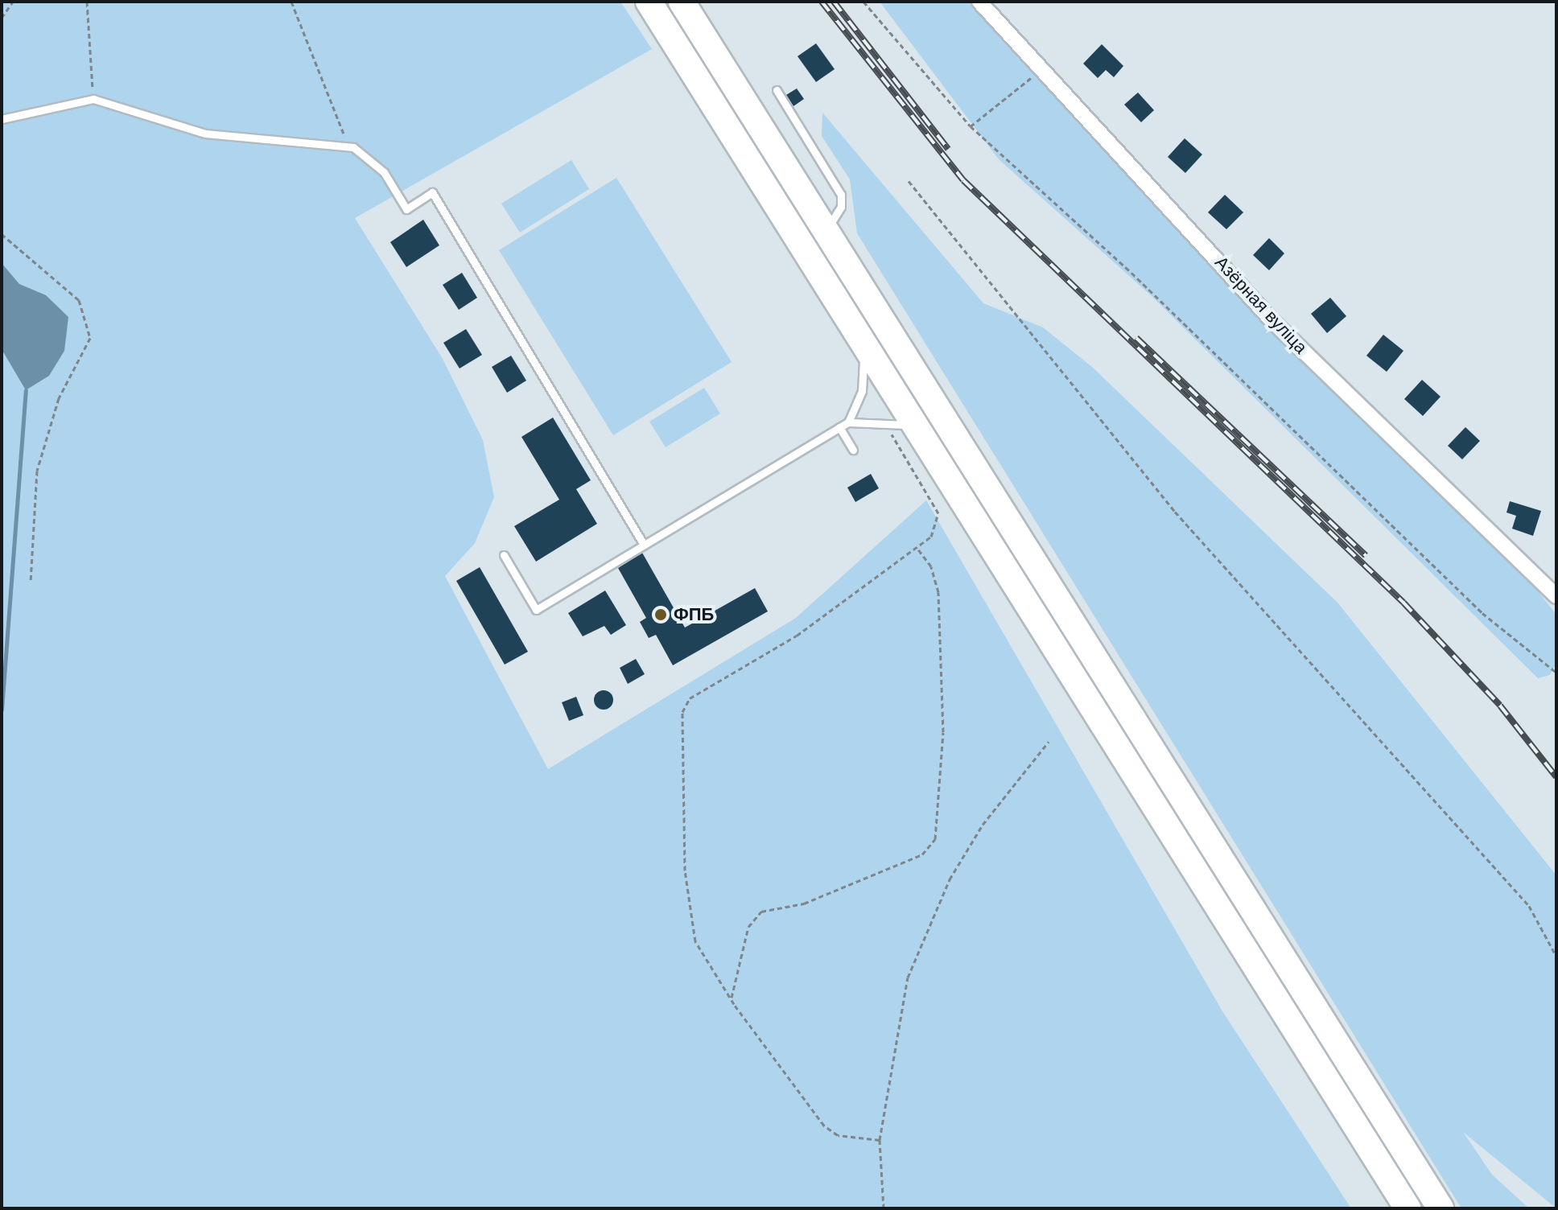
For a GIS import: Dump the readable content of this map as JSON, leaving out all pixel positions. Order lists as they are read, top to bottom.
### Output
{
  "streets": {
    "street": ["Азёрная вуліца"]
  },
  "places": ["ФПБ"]
}
